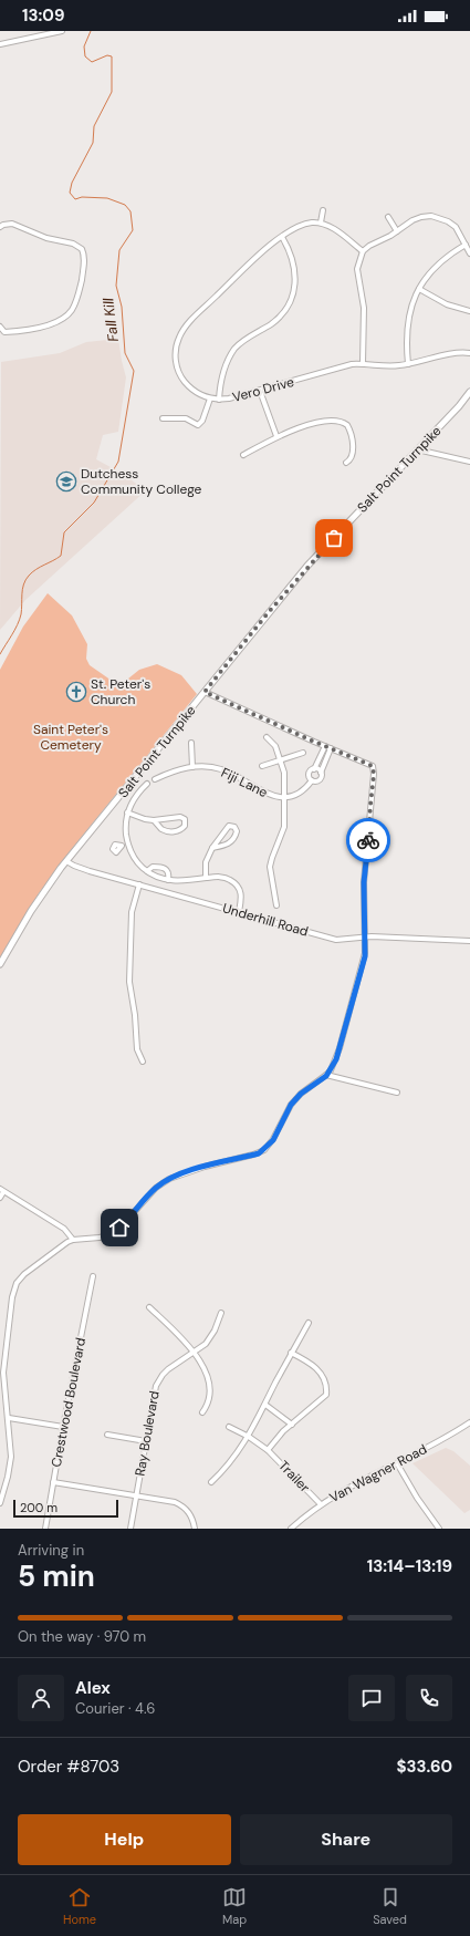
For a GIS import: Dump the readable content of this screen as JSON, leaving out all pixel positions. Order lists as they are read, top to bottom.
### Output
{
  "streets": {
    "main road": ["Salt Point Turnpike"],
    "street": [
      "Vero Drive",
      "Fiji Lane",
      "Underhill Road",
      "Crestwood Boulevard",
      "Ray Boulevard",
      "Van Wagner Road",
      "Trailer"
    ]
  },
  "crossings": [
    ["Salt Point Turnpike", "Underhill Road"],
    ["Van Wagner Road", "Trailer"]
  ],
  "water": ["Fall Kill"],
  "parks": ["Saint Peter's Cemetery"],
  "places": {
    "school or university": ["Dutchess Community College"],
    "church": ["St. Peter's Church"]
  },
  "scale_bar": "200 m",
  "page": {
    "status": "13:09",
    "scale": "200 m",
    "heading": ["5 min", "Arriving in", "13:14–13:19"],
    "panel": [
      "Alex",
      "Courier · 4.6",
      "Order #8703",
      "$33.60"
    ],
    "bar": "On the way · 970 m",
    "buttons": ["Help", "Share"],
    "tabs": ["Home", "Map", "Saved"]
  }
}
